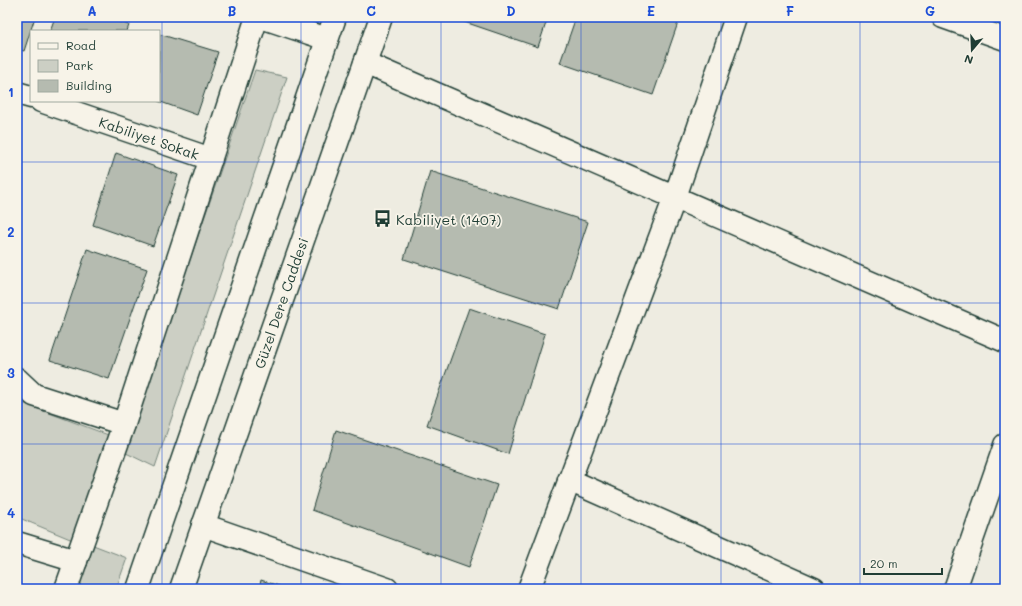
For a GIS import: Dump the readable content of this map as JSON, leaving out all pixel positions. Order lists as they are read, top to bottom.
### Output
{
  "streets": {
    "street": ["Kabiliyet Sokak", "Güzel Dere Caddesi"]
  },
  "places": {
    "bus stop": ["Kabiliyet (1407)"]
  },
  "legend": ["Road", "Park", "Building"],
  "scale_bar": "20 m",
  "north": "bottom",
  "grid": {
    "columns": [
      "A",
      "B",
      "C",
      "D",
      "E",
      "F",
      "G"
    ],
    "rows": [
      "1",
      "2",
      "3",
      "4"
    ]
  }
}
